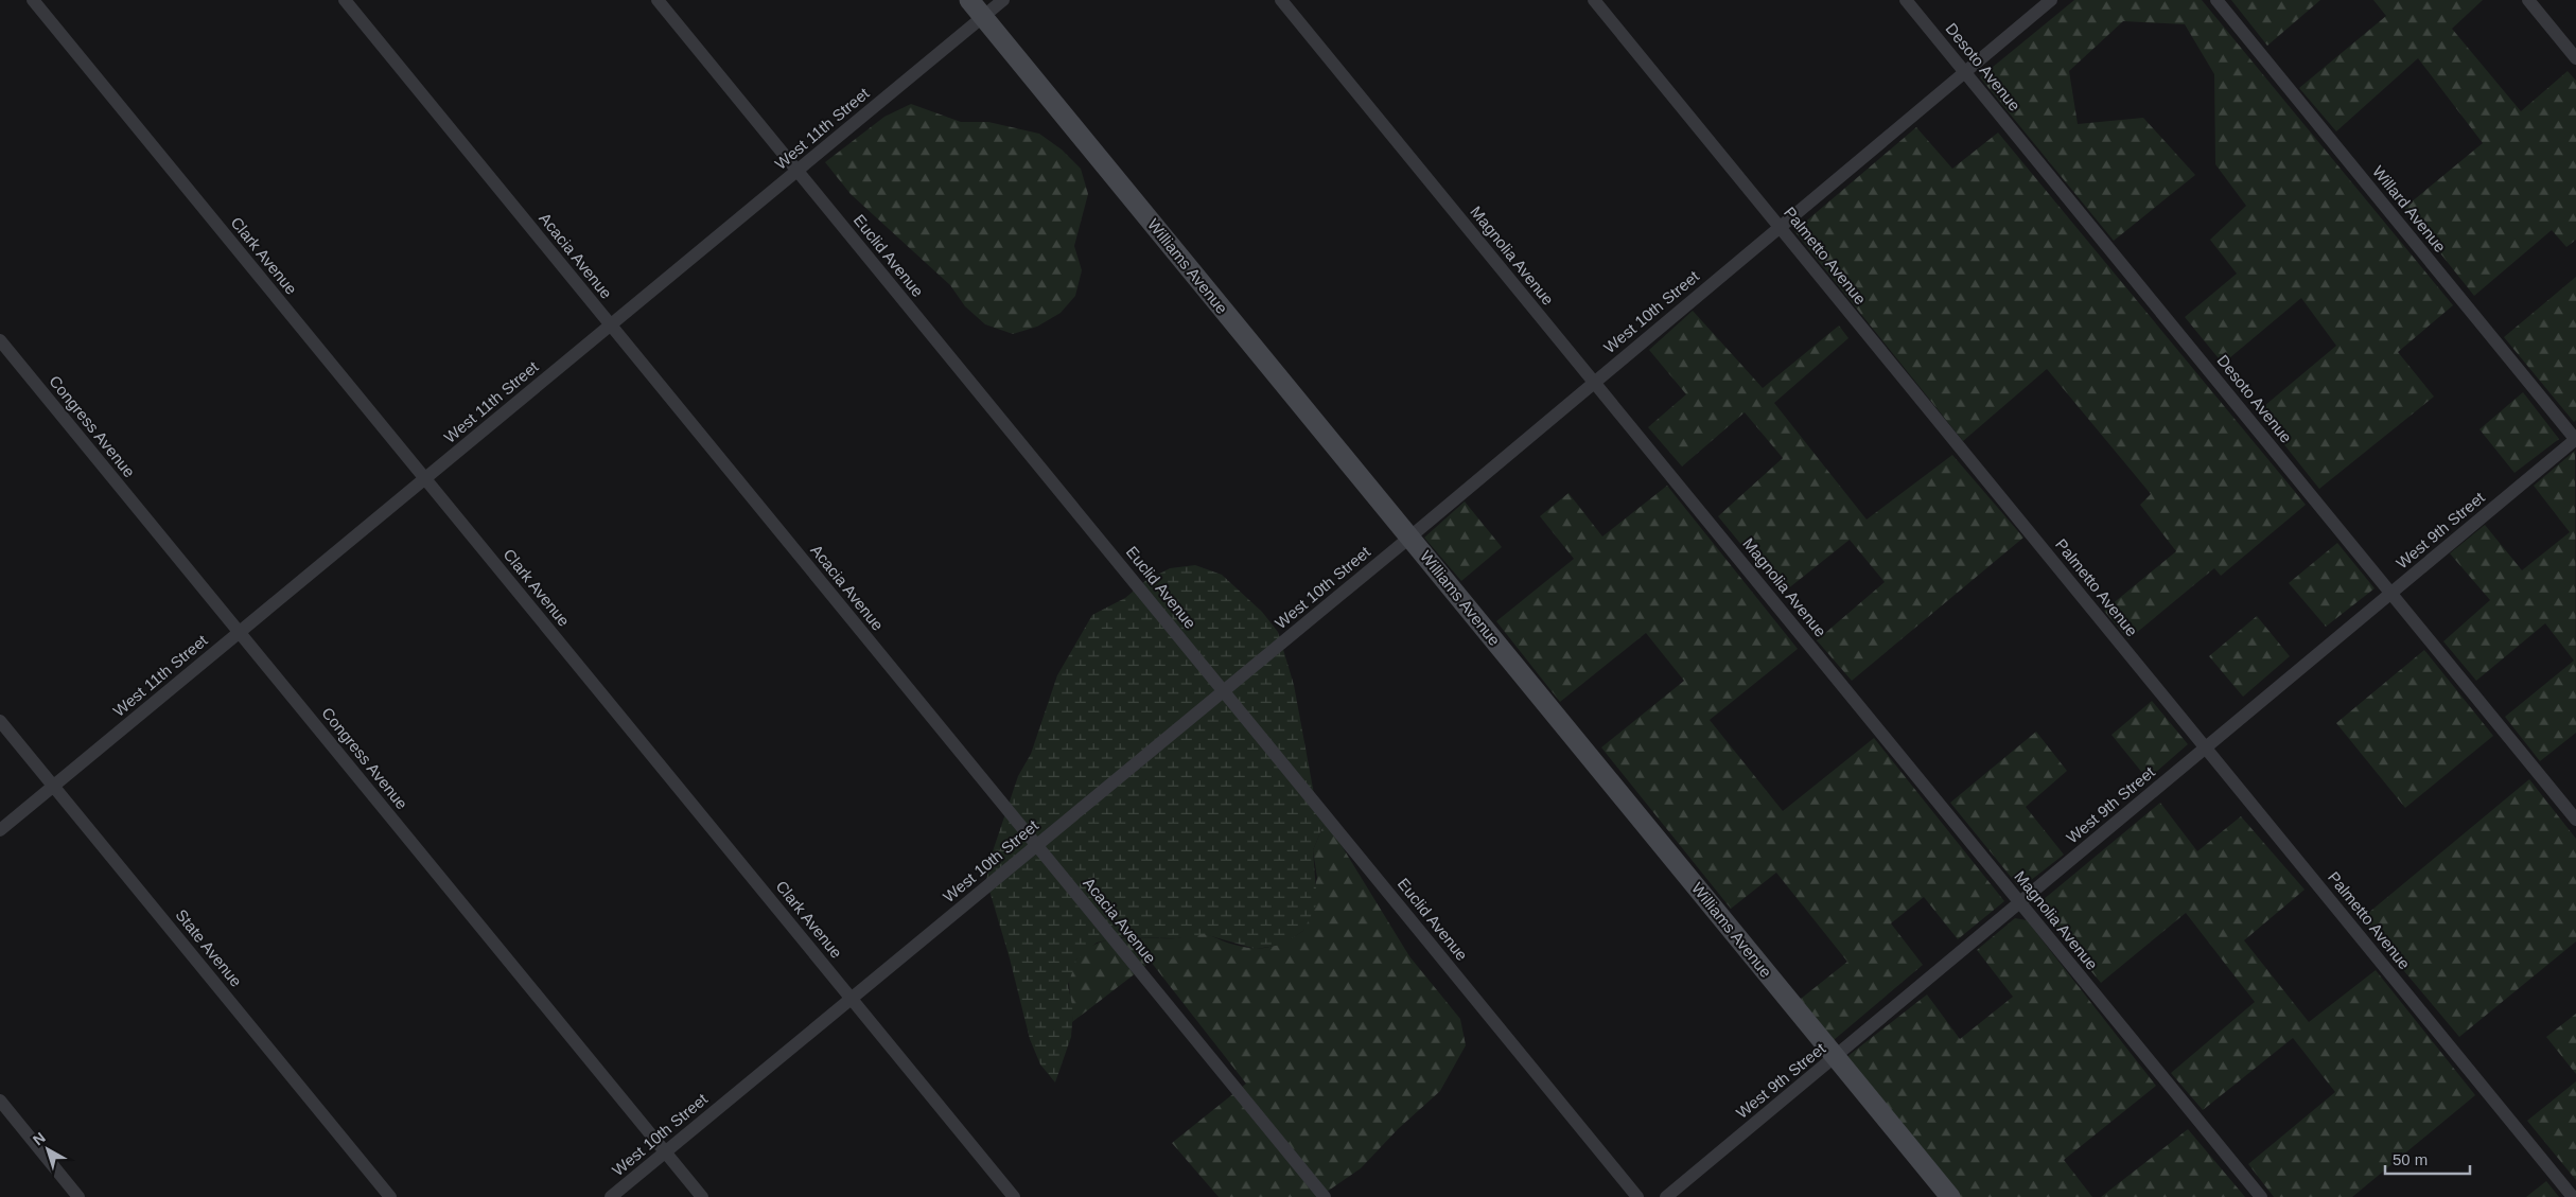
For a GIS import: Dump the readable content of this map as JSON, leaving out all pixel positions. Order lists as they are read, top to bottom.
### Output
{
  "streets": {
    "street": [
      "Desoto Avenue",
      "West 11th Street",
      "Willard Avenue",
      "Clark Avenue",
      "Acacia Avenue",
      "Euclid Avenue",
      "Magnolia Avenue",
      "Palmetto Avenue",
      "Williams Avenue",
      "West 10th Street",
      "Congress Avenue",
      "West 9th Street",
      "State Avenue"
    ]
  },
  "crossings": [
    ["Desoto Avenue", "West 10th Street"],
    ["Desoto Avenue", "West 9th Street"],
    ["West 11th Street", "Clark Avenue"],
    ["West 11th Street", "Acacia Avenue"],
    ["West 11th Street", "Euclid Avenue"],
    ["West 11th Street", "Williams Avenue"],
    ["West 11th Street", "Congress Avenue"],
    ["West 11th Street", "State Avenue"],
    ["Willard Avenue", "West 9th Street"],
    ["Clark Avenue", "West 10th Street"],
    ["Acacia Avenue", "West 10th Street"],
    ["Euclid Avenue", "West 10th Street"],
    ["Magnolia Avenue", "West 10th Street"],
    ["Magnolia Avenue", "West 9th Street"],
    ["Palmetto Avenue", "West 10th Street"],
    ["Palmetto Avenue", "West 9th Street"],
    ["Williams Avenue", "West 10th Street"],
    ["Williams Avenue", "West 9th Street"],
    ["West 10th Street", "Congress Avenue"]
  ],
  "scale_bar": "50 m",
  "north": "top left"
}
